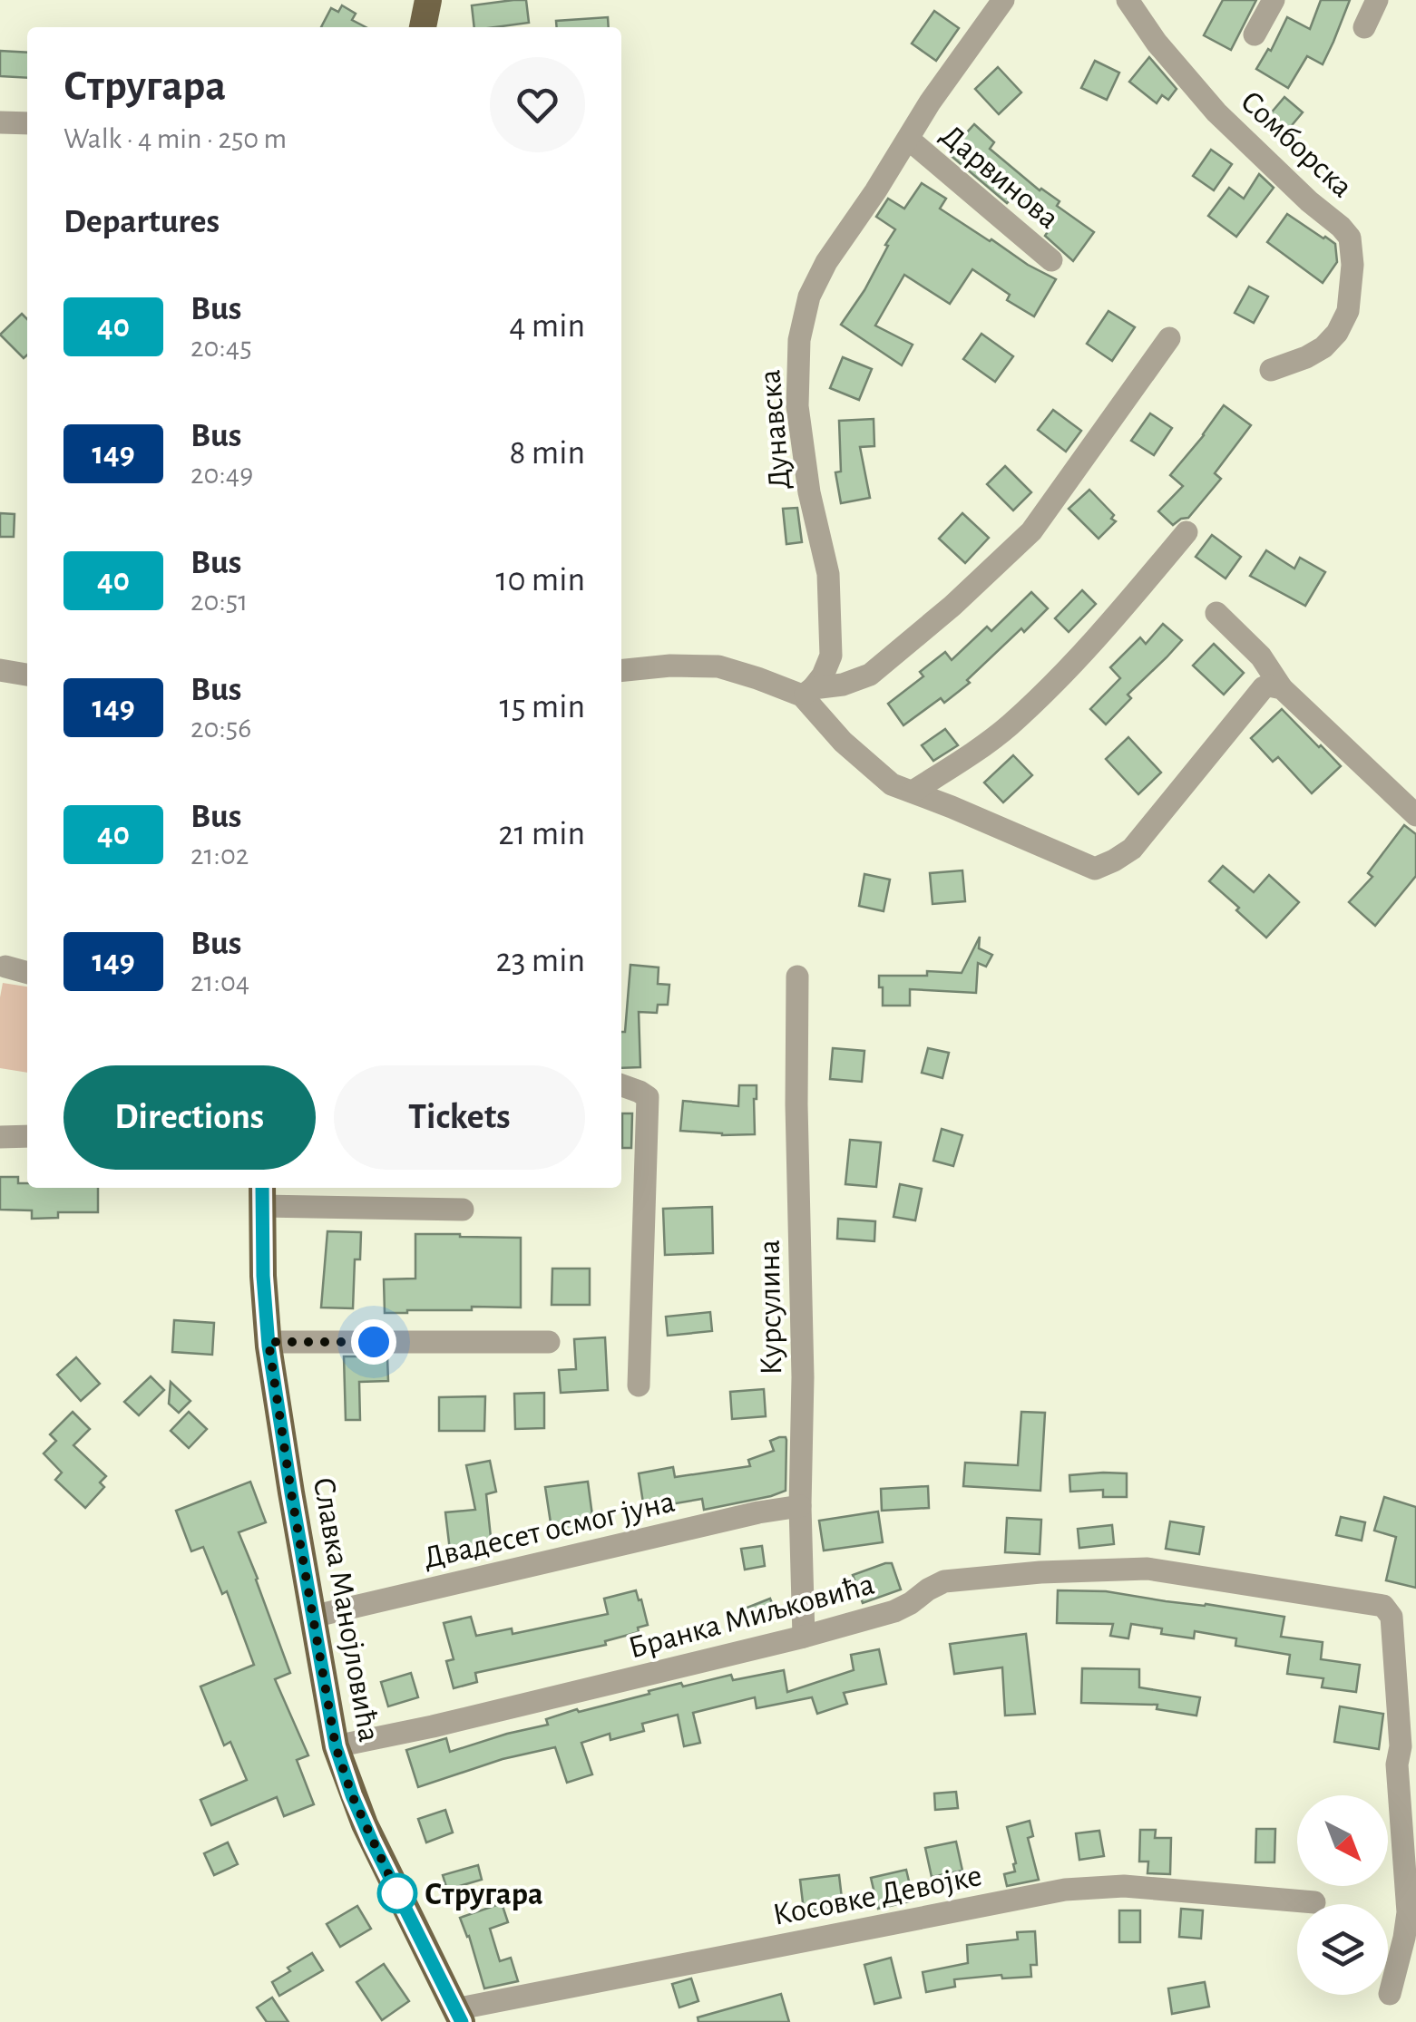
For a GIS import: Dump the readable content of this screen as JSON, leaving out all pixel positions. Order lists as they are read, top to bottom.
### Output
{
  "streets": {
    "main road": ["Славка Манојловића"],
    "street": [
      "Сомборска",
      "Дарвинова",
      "Дунавска",
      "Курсулина",
      "Двадесет осмог јуна",
      "Бранка Миљковића",
      "Косовке Девојке"
    ]
  },
  "crossings": [
    ["Дарвинова", "Дунавска"],
    ["Курсулина", "Двадесет осмог јуна"],
    ["Курсулина", "Бранка Миљковића"],
    ["Двадесет осмог јуна", "Славка Манојловића"],
    ["Славка Манојловића", "Бранка Миљковића"],
    ["Славка Манојловића", "Косовке Девојке"]
  ],
  "places": ["Стругара"],
  "lines": ["bus line 40"],
  "north": "bottom right",
  "page": {
    "heading": [
      ["Стругара", "Walk · 4 min · 250 m"],
      "Departures"
    ],
    "list": [
      {
        "mark": "40",
        "name": "Bus",
        "note": "20:45",
        "value": "4 min"
      },
      {
        "mark": "149",
        "name": "Bus",
        "note": "20:49",
        "value": "8 min"
      },
      {
        "mark": "40",
        "name": "Bus",
        "note": "20:51",
        "value": "10 min"
      },
      {
        "mark": "149",
        "name": "Bus",
        "note": "20:56",
        "value": "15 min"
      },
      {
        "mark": "40",
        "name": "Bus",
        "note": "21:02",
        "value": "21 min"
      },
      {
        "mark": "149",
        "name": "Bus",
        "note": "21:04",
        "value": "23 min"
      }
    ],
    "buttons": ["Directions", "Tickets"]
  }
}
